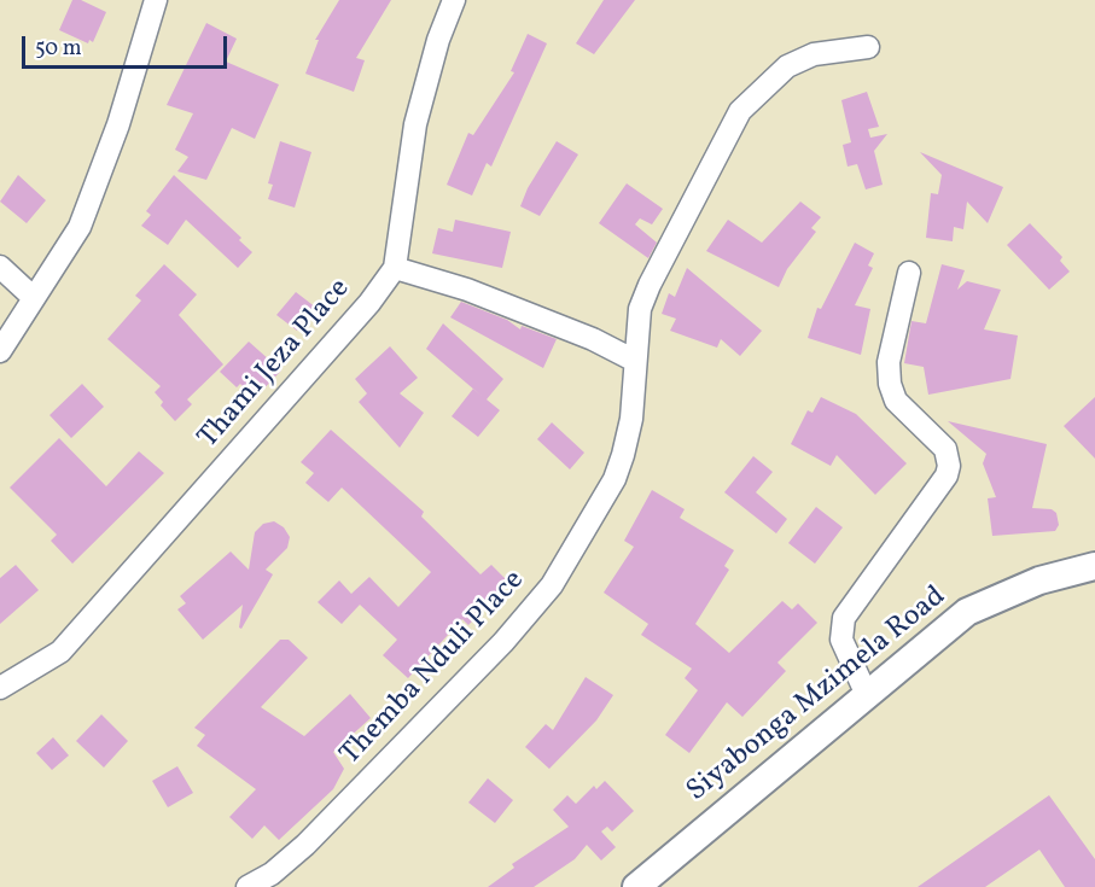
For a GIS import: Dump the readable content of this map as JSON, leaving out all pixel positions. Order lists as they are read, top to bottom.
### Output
{
  "streets": {
    "street": ["Thami Jeza Place", "Themba Nduli Place", "Siyabonga Mzimela Road"]
  },
  "scale_bar": "50 m"
}
